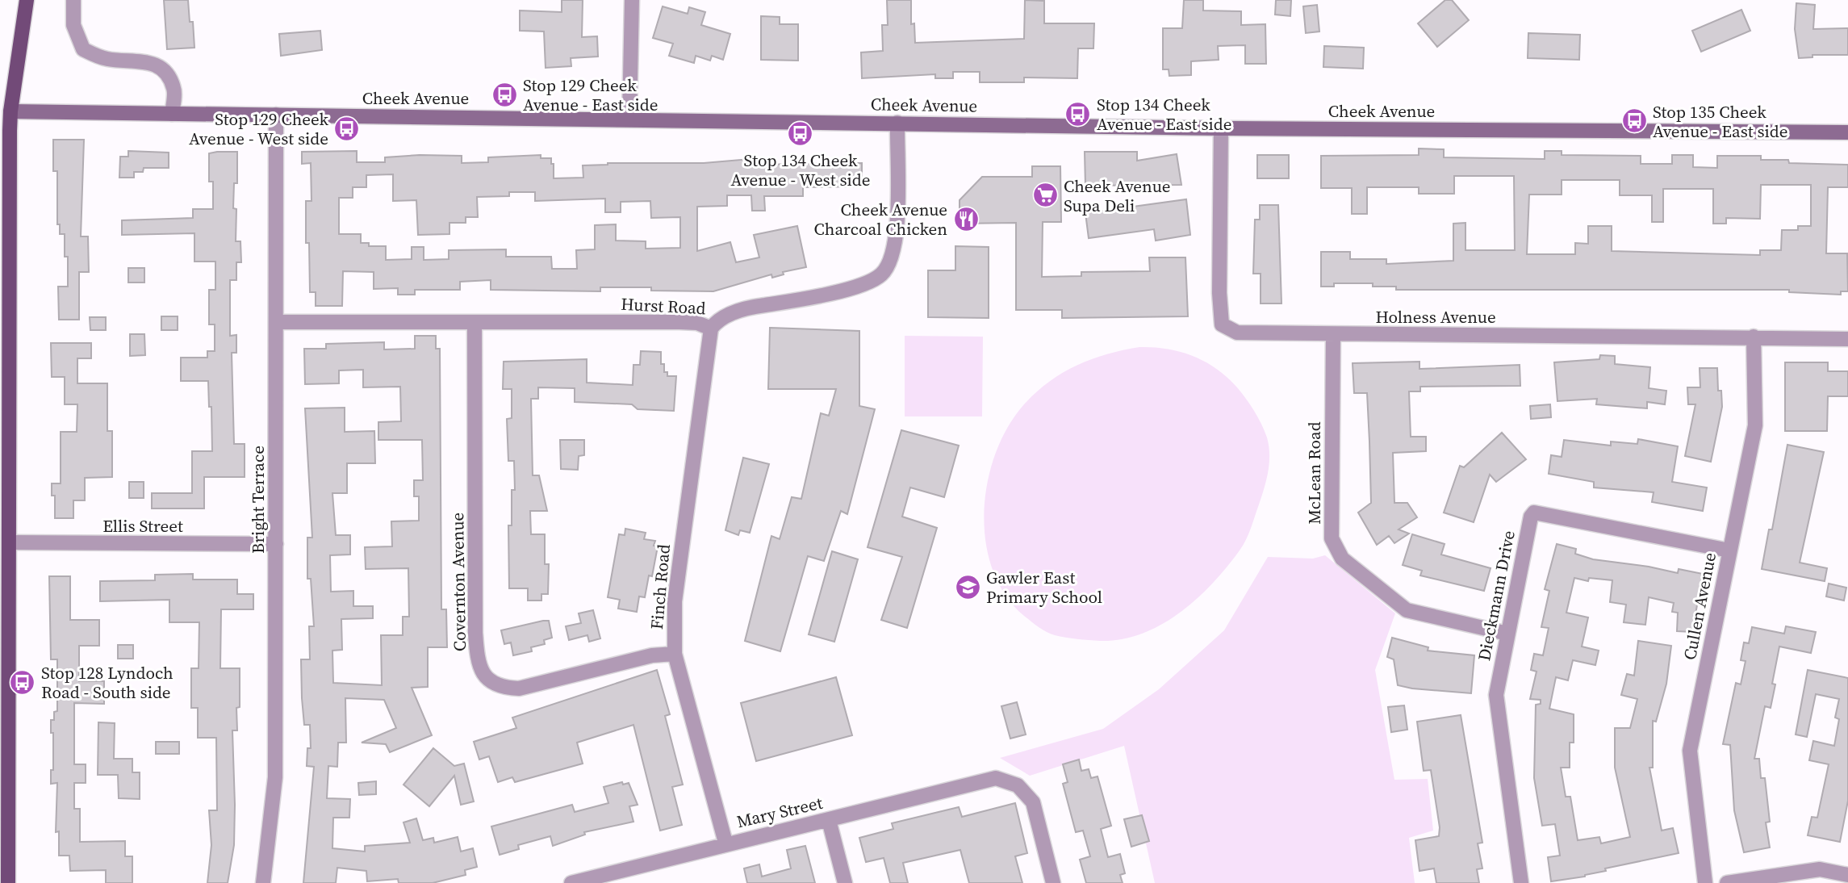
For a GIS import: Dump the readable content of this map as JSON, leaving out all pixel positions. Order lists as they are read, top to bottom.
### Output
{
  "streets": {
    "street": [
      "Cheek Avenue",
      "Hurst Road",
      "Holness Avenue",
      "McLean Road",
      "Bright Terrace",
      "Ellis Street",
      "Covernton Avenue",
      "Finch Road",
      "Dieckmann Drive",
      "Cullen Avenue",
      "Mary Street"
    ]
  },
  "crossings": [
    ["Cheek Avenue", "Hurst Road"],
    ["Cheek Avenue", "Holness Avenue"],
    ["Cheek Avenue", "Bright Terrace"],
    ["Hurst Road", "Bright Terrace"],
    ["Hurst Road", "Covernton Avenue"],
    ["Hurst Road", "Finch Road"],
    ["Holness Avenue", "McLean Road"],
    ["Holness Avenue", "Cullen Avenue"],
    ["McLean Road", "Dieckmann Drive"],
    ["Bright Terrace", "Ellis Street"],
    ["Covernton Avenue", "Finch Road"],
    ["Finch Road", "Mary Street"],
    ["Dieckmann Drive", "Cullen Avenue"]
  ],
  "places": {
    "bus stop": [
      "Stop 129 Cheek Avenue - East side",
      "Stop 134 Cheek Avenue - East side",
      "Stop 135 Cheek Avenue - East side",
      "Stop 129 Cheek Avenue - West side",
      "Stop 134 Cheek Avenue - West side",
      "Stop 128 Lyndoch Road - South side"
    ],
    "supermarket": ["Cheek Avenue Supa Deli"],
    "restaurant": ["Cheek Avenue Charcoal Chicken"],
    "school or university": ["Gawler East Primary School"]
  }
}
